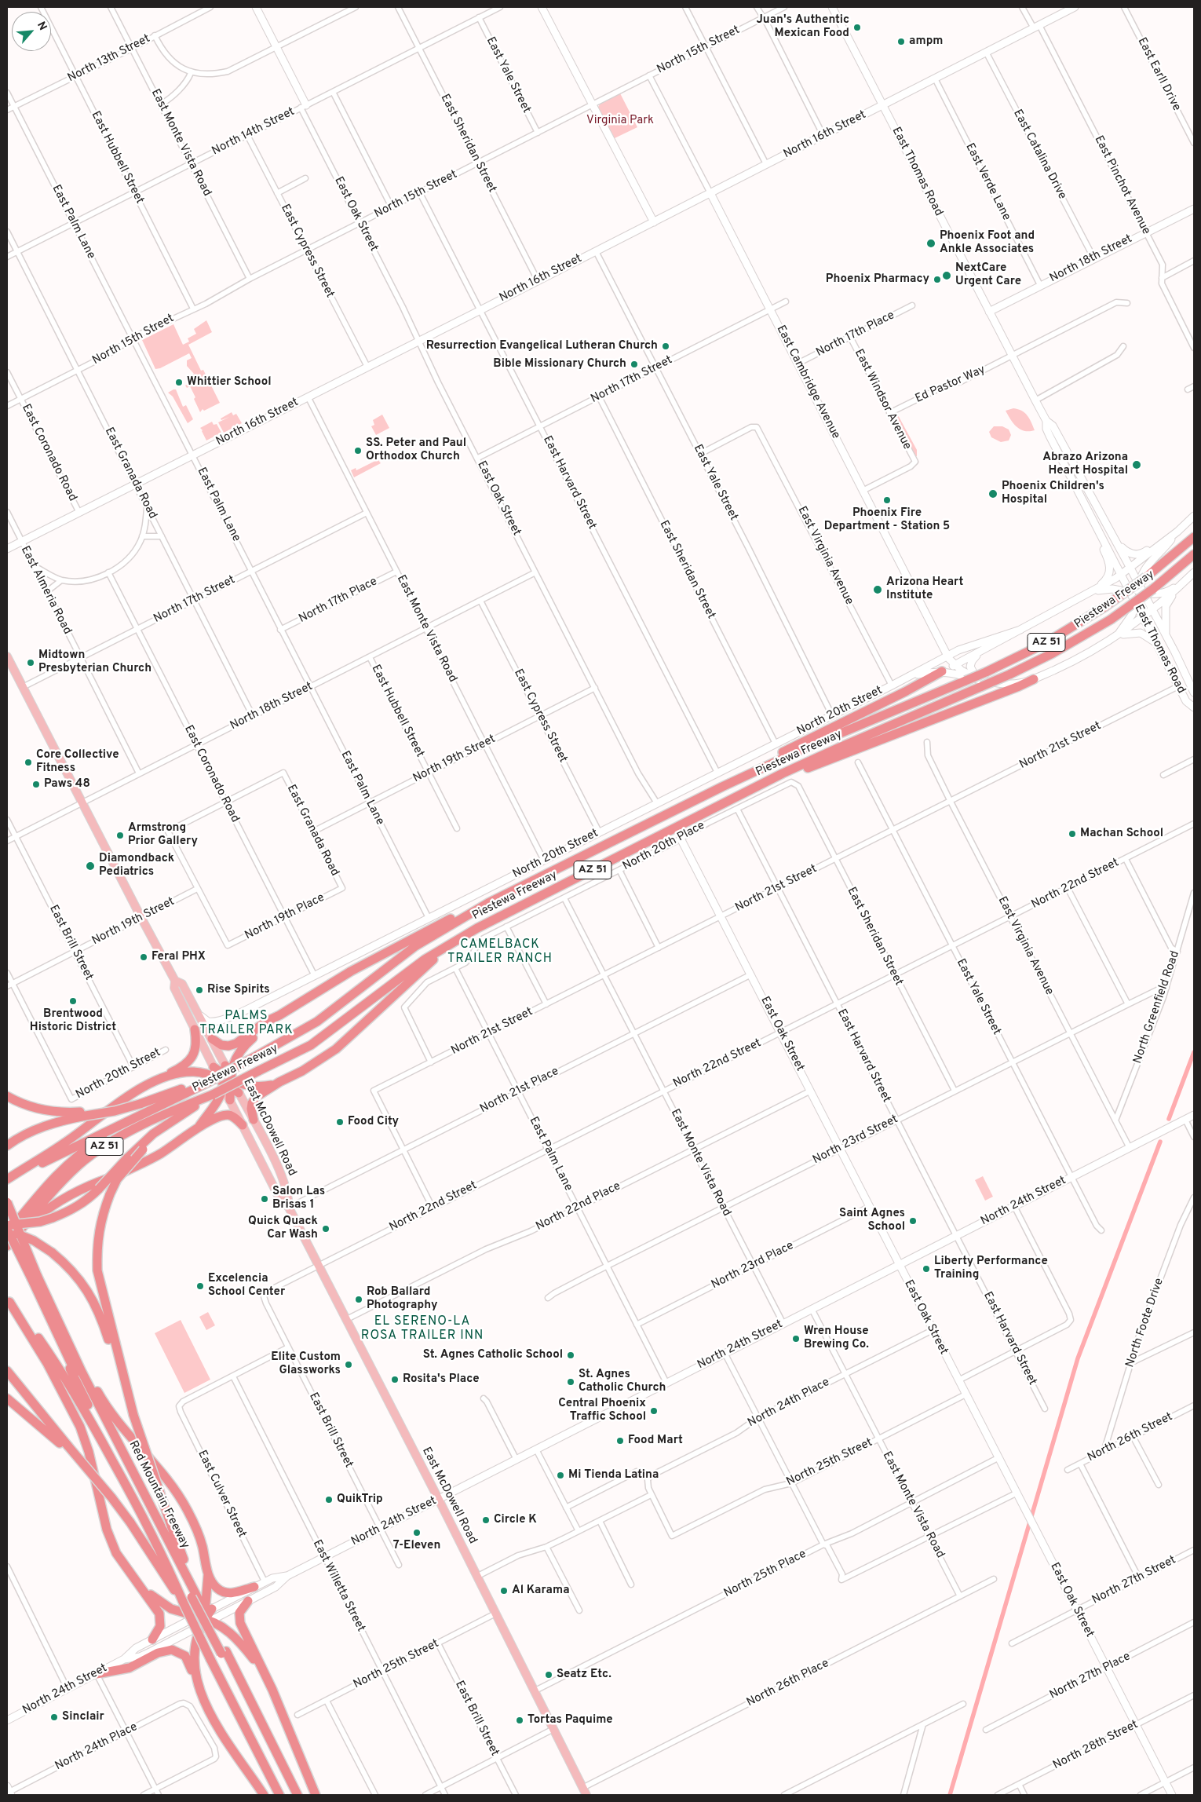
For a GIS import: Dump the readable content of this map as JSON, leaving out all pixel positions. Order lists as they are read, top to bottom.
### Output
{
  "streets": {
    "highway": ["Piestewa Freeway", "AZ 51", "Red Mountain Freeway"],
    "main road": [
      "North 16th Street",
      "East Thomas Road",
      "East Oak Street",
      "North 18th Street",
      "East Cambridge Avenue",
      "North 20th Street",
      "East McDowell Road",
      "North 24th Street"
    ],
    "street": [
      "North 15th Street",
      "North 13th Street",
      "East Earll Drive",
      "East Yale Street",
      "North 14th Street",
      "East Monte Vista Road",
      "East Sheridan Street",
      "East Catalina Drive",
      "East Hubbell Street",
      "East Verde Lane",
      "East Pinchot Avenue",
      "East Palm Lane",
      "East Cypress Street",
      "North 17th Place",
      "North 17th Street",
      "Ed Pastor Way",
      "East Windsor Avenue",
      "East Coronado Road",
      "East Granada Road",
      "East Harvard Street",
      "East Virginia Avenue",
      "East Almeria Road",
      "North 21st Street",
      "North 19th Street",
      "North 20th Place",
      "North 22nd Street",
      "North 19th Place",
      "East Brill Street",
      "North Greenfield Road",
      "North 21st Place",
      "North 23rd Street",
      "North 22nd Place",
      "North 23rd Place",
      "North Foote Drive",
      "North 24th Place",
      "North 26th Street",
      "North 25th Street",
      "East Culver Street",
      "North 25th Place",
      "North 27th Street",
      "East Willetta Street",
      "North 27th Place",
      "North 26th Place",
      "North 28th Street"
    ]
  },
  "crossings": [
    ["North 15th Street", "East Yale Street"],
    ["North 15th Street", "East Monte Vista Road"],
    ["North 15th Street", "East Sheridan Street"],
    ["North 15th Street", "East Hubbell Street"],
    ["North 15th Street", "East Oak Street"],
    ["North 15th Street", "East Palm Lane"],
    ["North 15th Street", "East Cypress Street"],
    ["North 15th Street", "East Cambridge Avenue"],
    ["North 15th Street", "East Coronado Road"],
    ["North 15th Street", "East Granada Road"],
    ["North 15th Street", "East Harvard Street"],
    ["North 13th Street", "East Monte Vista Road"],
    ["North 13th Street", "East Hubbell Street"],
    ["North 13th Street", "East Palm Lane"],
    ["East Yale Street", "North 14th Street"],
    ["East Yale Street", "North 16th Street"],
    ["East Yale Street", "North 17th Street"],
    ["East Yale Street", "East Virginia Avenue"],
    ["East Yale Street", "North 20th Street"],
    ["East Yale Street", "North 21st Street"],
    ["East Yale Street", "North 22nd Street"],
    ["East Yale Street", "North 23rd Street"],
    ["East Yale Street", "North 24th Street"],
    ["North 14th Street", "East Monte Vista Road"],
    ["North 14th Street", "East Sheridan Street"],
    ["North 14th Street", "East Hubbell Street"],
    ["North 14th Street", "East Oak Street"],
    ["North 14th Street", "East Palm Lane"],
    ["North 14th Street", "East Cypress Street"],
    ["North 14th Street", "East Granada Road"],
    ["North 16th Street", "East Monte Vista Road"],
    ["North 16th Street", "East Sheridan Street"],
    ["North 16th Street", "East Catalina Drive"],
    ["North 16th Street", "East Thomas Road"],
    ["North 16th Street", "East Verde Lane"],
    ["North 16th Street", "East Pinchot Avenue"],
    ["North 16th Street", "East Oak Street"],
    ["North 16th Street", "East Palm Lane"],
    ["North 16th Street", "East Cypress Street"],
    ["North 16th Street", "East Cambridge Avenue"],
    ["North 16th Street", "East Coronado Road"],
    ["North 16th Street", "East Granada Road"],
    ["North 16th Street", "East Harvard Street"],
    ["North 16th Street", "East Almeria Road"],
    ["East Monte Vista Road", "North 18th Street"],
    ["East Monte Vista Road", "North 17th Place"],
    ["East Monte Vista Road", "North 17th Street"],
    ["East Monte Vista Road", "North 20th Street"],
    ["East Monte Vista Road", "North 21st Street"],
    ["East Monte Vista Road", "North 19th Street"],
    ["East Monte Vista Road", "North 20th Place"],
    ["East Monte Vista Road", "North 22nd Street"],
    ["East Monte Vista Road", "North 21st Place"],
    ["East Monte Vista Road", "North 23rd Street"],
    ["East Monte Vista Road", "North 24th Street"],
    ["East Monte Vista Road", "North 22nd Place"],
    ["East Monte Vista Road", "North 23rd Place"],
    ["East Monte Vista Road", "North 24th Place"],
    ["East Monte Vista Road", "North 25th Street"],
    ["East Monte Vista Road", "North 25th Place"],
    ["East Monte Vista Road", "North 26th Place"],
    ["East Sheridan Street", "North 17th Street"],
    ["East Sheridan Street", "North 20th Street"],
    ["East Sheridan Street", "North 21st Street"],
    ["East Sheridan Street", "North 20th Place"],
    ["East Sheridan Street", "North 22nd Street"],
    ["East Sheridan Street", "North 23rd Street"],
    ["East Catalina Drive", "North 18th Street"],
    ["East Hubbell Street", "North 18th Street"],
    ["East Hubbell Street", "North 19th Street"],
    ["East Thomas Road", "North 18th Street"],
    ["East Thomas Road", "Ed Pastor Way"],
    ["East Thomas Road", "North 20th Street"],
    ["East Thomas Road", "North 21st Street"],
    ["East Verde Lane", "North 18th Street"],
    ["East Pinchot Avenue", "North 18th Street"],
    ["East Oak Street", "North 18th Street"],
    ["East Oak Street", "North 17th Street"],
    ["East Oak Street", "North 20th Street"],
    ["East Oak Street", "North 21st Street"],
    ["East Oak Street", "North 19th Street"],
    ["East Oak Street", "North 20th Place"],
    ["East Oak Street", "North 22nd Street"],
    ["East Oak Street", "North 21st Place"],
    ["East Oak Street", "North 23rd Street"],
    ["East Oak Street", "North 24th Street"],
    ["East Oak Street", "North 22nd Place"],
    ["East Oak Street", "North 23rd Place"],
    ["East Oak Street", "North 24th Place"],
    ["East Oak Street", "North 25th Street"],
    ["East Oak Street", "North 25th Place"],
    ["East Oak Street", "North 27th Street"],
    ["East Oak Street", "North 27th Place"],
    ["East Oak Street", "North 28th Street"],
    ["East Palm Lane", "North 18th Street"],
    ["East Palm Lane", "North 17th Place"],
    ["East Palm Lane", "North 17th Street"],
    ["East Palm Lane", "North 20th Street"],
    ["East Palm Lane", "North 21st Street"],
    ["East Palm Lane", "North 19th Street"],
    ["East Palm Lane", "North 20th Place"],
    ["East Palm Lane", "North 22nd Street"],
    ["East Palm Lane", "North 21st Place"],
    ["East Palm Lane", "North 23rd Street"],
    ["East Palm Lane", "North 24th Street"],
    ["East Palm Lane", "North 22nd Place"],
    ["East Palm Lane", "North 23rd Place"],
    ["East Cypress Street", "North 18th Street"],
    ["East Cypress Street", "North 20th Street"],
    ["East Cypress Street", "North 19th Street"],
    ["North 18th Street", "East Coronado Road"],
    ["North 18th Street", "East Granada Road"],
    ["North 18th Street", "East Almeria Road"],
    ["North 18th Street", "East Brill Street"],
    ["North 17th Place", "East Cambridge Avenue"],
    ["North 17th Place", "East Windsor Avenue"],
    ["North 17th Street", "East Cambridge Avenue"],
    ["North 17th Street", "East Coronado Road"],
    ["North 17th Street", "East Granada Road"],
    ["North 17th Street", "East Harvard Street"],
    ["North 17th Street", "East Almeria Road"],
    ["East Cambridge Avenue", "East Windsor Avenue"],
    ["East Cambridge Avenue", "North 20th Street"],
    ["Ed Pastor Way", "East Windsor Avenue"],
    ["East Coronado Road", "East Granada Road"],
    ["East Coronado Road", "North 20th Street"],
    ["East Coronado Road", "North 19th Place"],
    ["East Granada Road", "North 19th Street"],
    ["East Granada Road", "North 19th Place"],
    ["East Harvard Street", "North 20th Street"],
    ["East Harvard Street", "North 21st Street"],
    ["East Harvard Street", "North 20th Place"],
    ["East Harvard Street", "North 22nd Street"],
    ["East Harvard Street", "North 23rd Street"],
    ["East Harvard Street", "North 24th Street"],
    ["East Virginia Avenue", "North 20th Street"],
    ["East Virginia Avenue", "North 21st Street"],
    ["East Virginia Avenue", "North 22nd Street"],
    ["East Virginia Avenue", "North Greenfield Road"],
    ["East Virginia Avenue", "North 23rd Street"],
    ["East Virginia Avenue", "North 24th Street"],
    ["Piestewa Freeway", "AZ 51"],
    ["North 20th Street", "North 19th Street"],
    ["North 20th Street", "East Brill Street"],
    ["North 21st Street", "North 20th Place"],
    ["North 21st Street", "North 21st Place"],
    ["North 19th Street", "North 19th Place"],
    ["North 19th Street", "East Brill Street"],
    ["North 22nd Street", "East Brill Street"],
    ["North 22nd Street", "East McDowell Road"],
    ["East Brill Street", "North 24th Street"],
    ["East Brill Street", "North 25th Street"],
    ["North Greenfield Road", "North 23rd Street"],
    ["North 21st Place", "East McDowell Road"],
    ["East McDowell Road", "North 24th Street"],
    ["East McDowell Road", "North 22nd Place"],
    ["East McDowell Road", "North 25th Street"],
    ["East McDowell Road", "North 25th Place"],
    ["East McDowell Road", "North 26th Place"],
    ["North 24th Street", "East Culver Street"],
    ["North 24th Street", "East Willetta Street"],
    ["North Foote Drive", "North 26th Street"],
    ["North 24th Place", "North 25th Street"],
    ["North 25th Street", "East Willetta Street"],
    ["East Culver Street", "East Willetta Street"]
  ],
  "districts": ["CAMELBACK TRAILER RANCH", "PALMS TRAILER PARK", "EL SERENO-LA ROSA TRAILER INN"],
  "parks": ["Virginia Park"],
  "places": [
    "Juan's Authentic Mexican Food",
    "ampm",
    "Phoenix Foot and Ankle Associates",
    "NextCare Urgent Care",
    "Phoenix Pharmacy",
    "Resurrection Evangelical Lutheran Church",
    "Bible Missionary Church",
    "Whittier School",
    "SS. Peter and Paul Orthodox Church",
    "Abrazo Arizona Heart Hospital",
    "Phoenix Children's Hospital",
    "Phoenix Fire Department - Station 5",
    "Arizona Heart Institute",
    "Midtown Presbyterian Church",
    "Core Collective Fitness",
    "Paws 48",
    "Machan School",
    "Armstrong Prior Gallery",
    "Diamondback Pediatrics",
    "Feral PHX",
    "Rise Spirits",
    "Brentwood Historic District",
    "Food City",
    "Salon Las Brisas 1",
    "Saint Agnes School",
    "Quick Quack Car Wash",
    "Liberty Performance Training",
    "Excelencia School Center",
    "Rob Ballard Photography",
    "Wren House Brewing Co.",
    "St. Agnes Catholic School",
    "Elite Custom Glassworks",
    "Rosita's Place",
    "St. Agnes Catholic Church",
    "Central Phoenix Traffic School",
    "Food Mart",
    "Mi Tienda Latina",
    "QuikTrip",
    "Circle K",
    "7-Eleven",
    "Al Karama",
    "Seatz Etc.",
    "Sinclair",
    "Tortas Paquime"
  ],
  "north": "top right"
}
